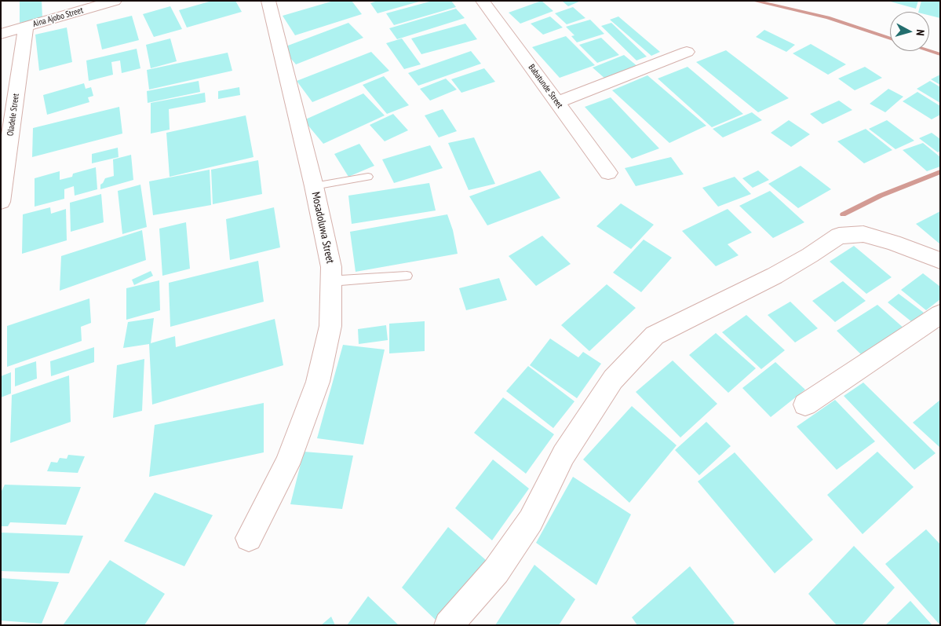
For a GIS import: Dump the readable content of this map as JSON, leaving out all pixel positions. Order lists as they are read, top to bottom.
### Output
{
  "streets": {
    "street": [
      "Aina Ajobo Street",
      "Babatunde Street",
      "Oladele Street",
      "Mosadoluwa Street"
    ]
  },
  "crossings": [
    ["Aina Ajobo Street", "Oladele Street"]
  ],
  "north": "right"
}
